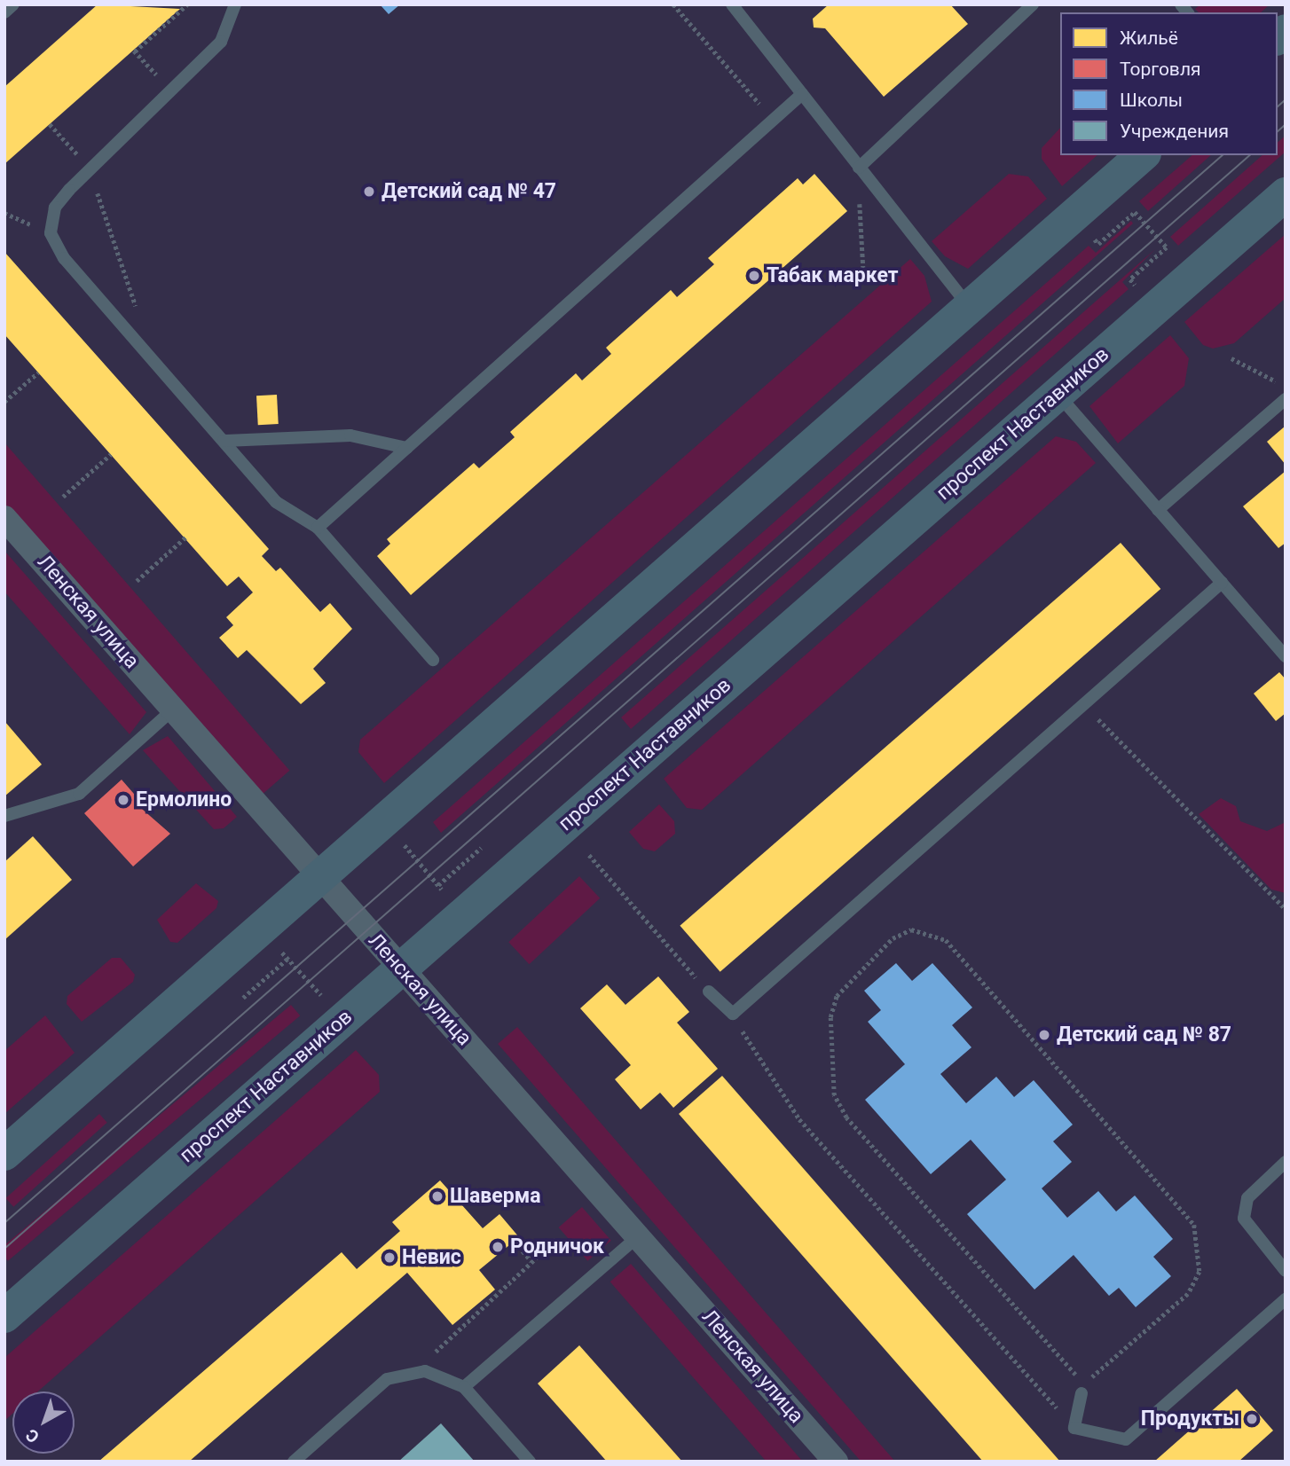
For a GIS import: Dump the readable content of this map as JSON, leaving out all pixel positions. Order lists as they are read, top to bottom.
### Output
{
  "streets": {
    "main road": ["проспект Наставников"],
    "street": ["Ленская улица"]
  },
  "crossings": [
    ["проспект Наставников", "Ленская улица"]
  ],
  "places": [
    "Детский сад № 47",
    "Табак маркет",
    "Ермолино",
    "Детский сад № 87",
    "Шаверма",
    "Родничок",
    "Невис",
    "Продукты"
  ],
  "legend": [
    "Жильё",
    "Торговля",
    "Школы",
    "Учреждения"
  ],
  "north": "bottom left"
}
